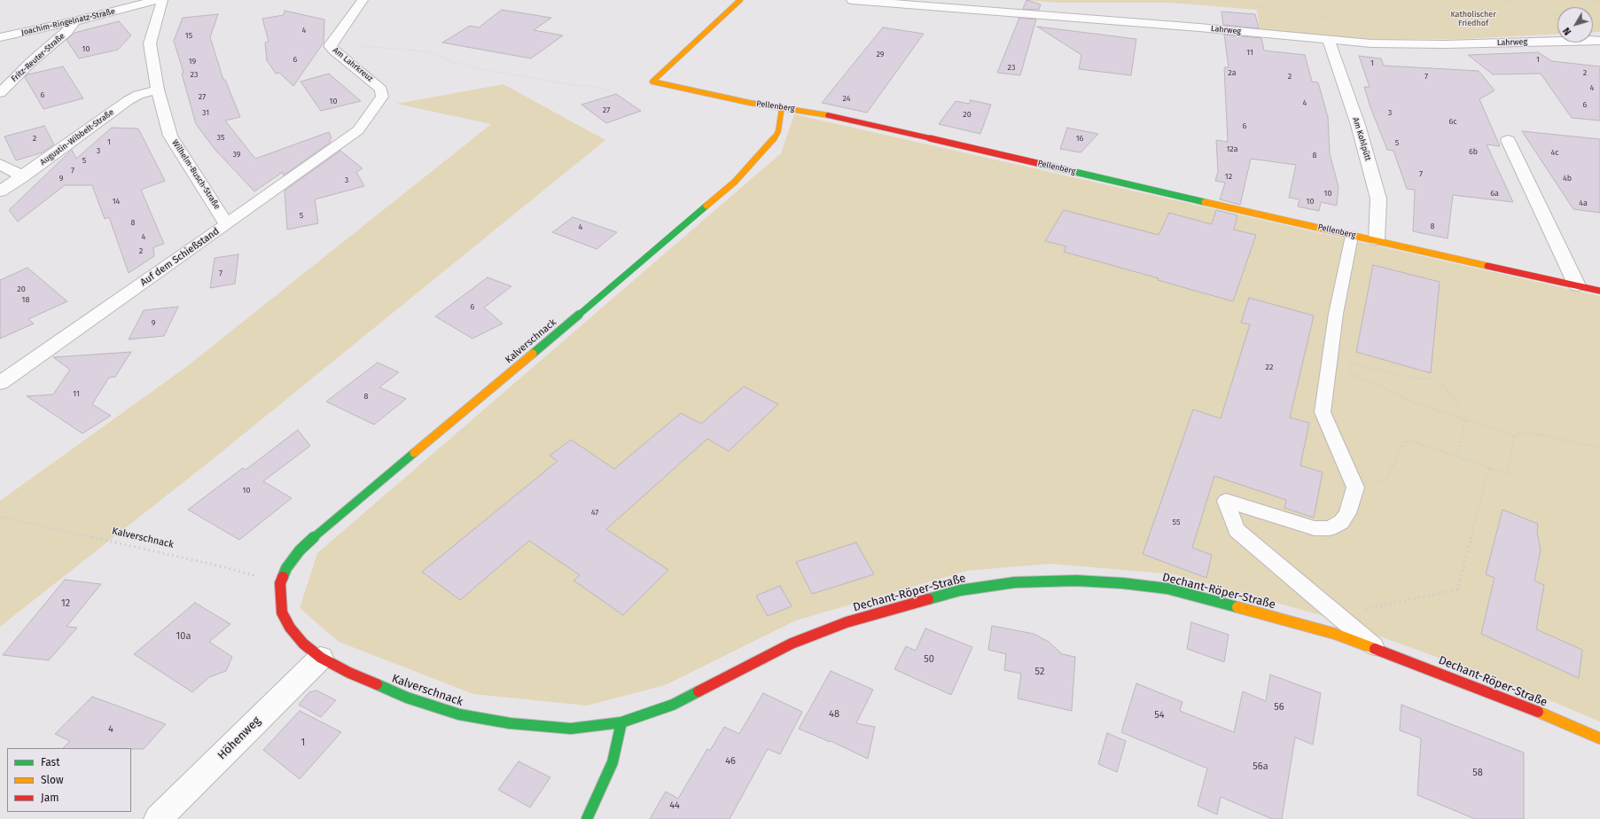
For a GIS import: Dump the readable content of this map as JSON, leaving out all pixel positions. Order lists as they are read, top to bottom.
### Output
{
  "streets": {
    "street": [
      "Joachim-Ringelnatz-Straße",
      "Lahrweg",
      "Fritz-Reuter-Straße",
      "Am Lahrkreuz",
      "Pellenberg",
      "Augustin-Wibbelt-Straße",
      "Am Kohlpütt",
      "Wilhelm-Busch-Straße",
      "Auf dem Schießstand",
      "Kalverschnack",
      "Dechant-Röper-Straße",
      "Höhenweg"
    ]
  },
  "crossings": [
    ["Joachim-Ringelnatz-Straße", "Fritz-Reuter-Straße"],
    ["Lahrweg", "Am Kohlpütt"],
    ["Am Lahrkreuz", "Auf dem Schießstand"],
    ["Pellenberg", "Am Kohlpütt"],
    ["Pellenberg", "Kalverschnack"],
    ["Augustin-Wibbelt-Straße", "Wilhelm-Busch-Straße"],
    ["Wilhelm-Busch-Straße", "Auf dem Schießstand"],
    ["Kalverschnack", "Dechant-Röper-Straße"],
    ["Kalverschnack", "Höhenweg"]
  ],
  "parks": ["Katholischer Friedhof"],
  "house_numbers": [
    "4",
    "15",
    "10",
    "11",
    "29",
    "6",
    "1",
    "19",
    "1",
    "23",
    "2a",
    "2",
    "23",
    "2",
    "7",
    "4",
    "6",
    "27",
    "24",
    "10",
    "4",
    "6",
    "27",
    "31",
    "3",
    "20",
    "6c",
    "6",
    "35",
    "2",
    "16",
    "1",
    "5",
    "12a",
    "3",
    "6b",
    "4c",
    "39",
    "8",
    "5",
    "7",
    "7",
    "12",
    "9",
    "4b",
    "3",
    "10",
    "6a",
    "14",
    "10",
    "4a",
    "5",
    "8",
    "8",
    "4",
    "4",
    "2",
    "7",
    "20",
    "18",
    "6",
    "9",
    "22",
    "11",
    "8",
    "10",
    "47",
    "55",
    "12",
    "10a",
    "50",
    "52",
    "56",
    "48",
    "54",
    "4",
    "1",
    "46",
    "56a",
    "58",
    "44"
  ],
  "legend": ["Fast", "Slow", "Jam"],
  "north": "bottom left"
}
